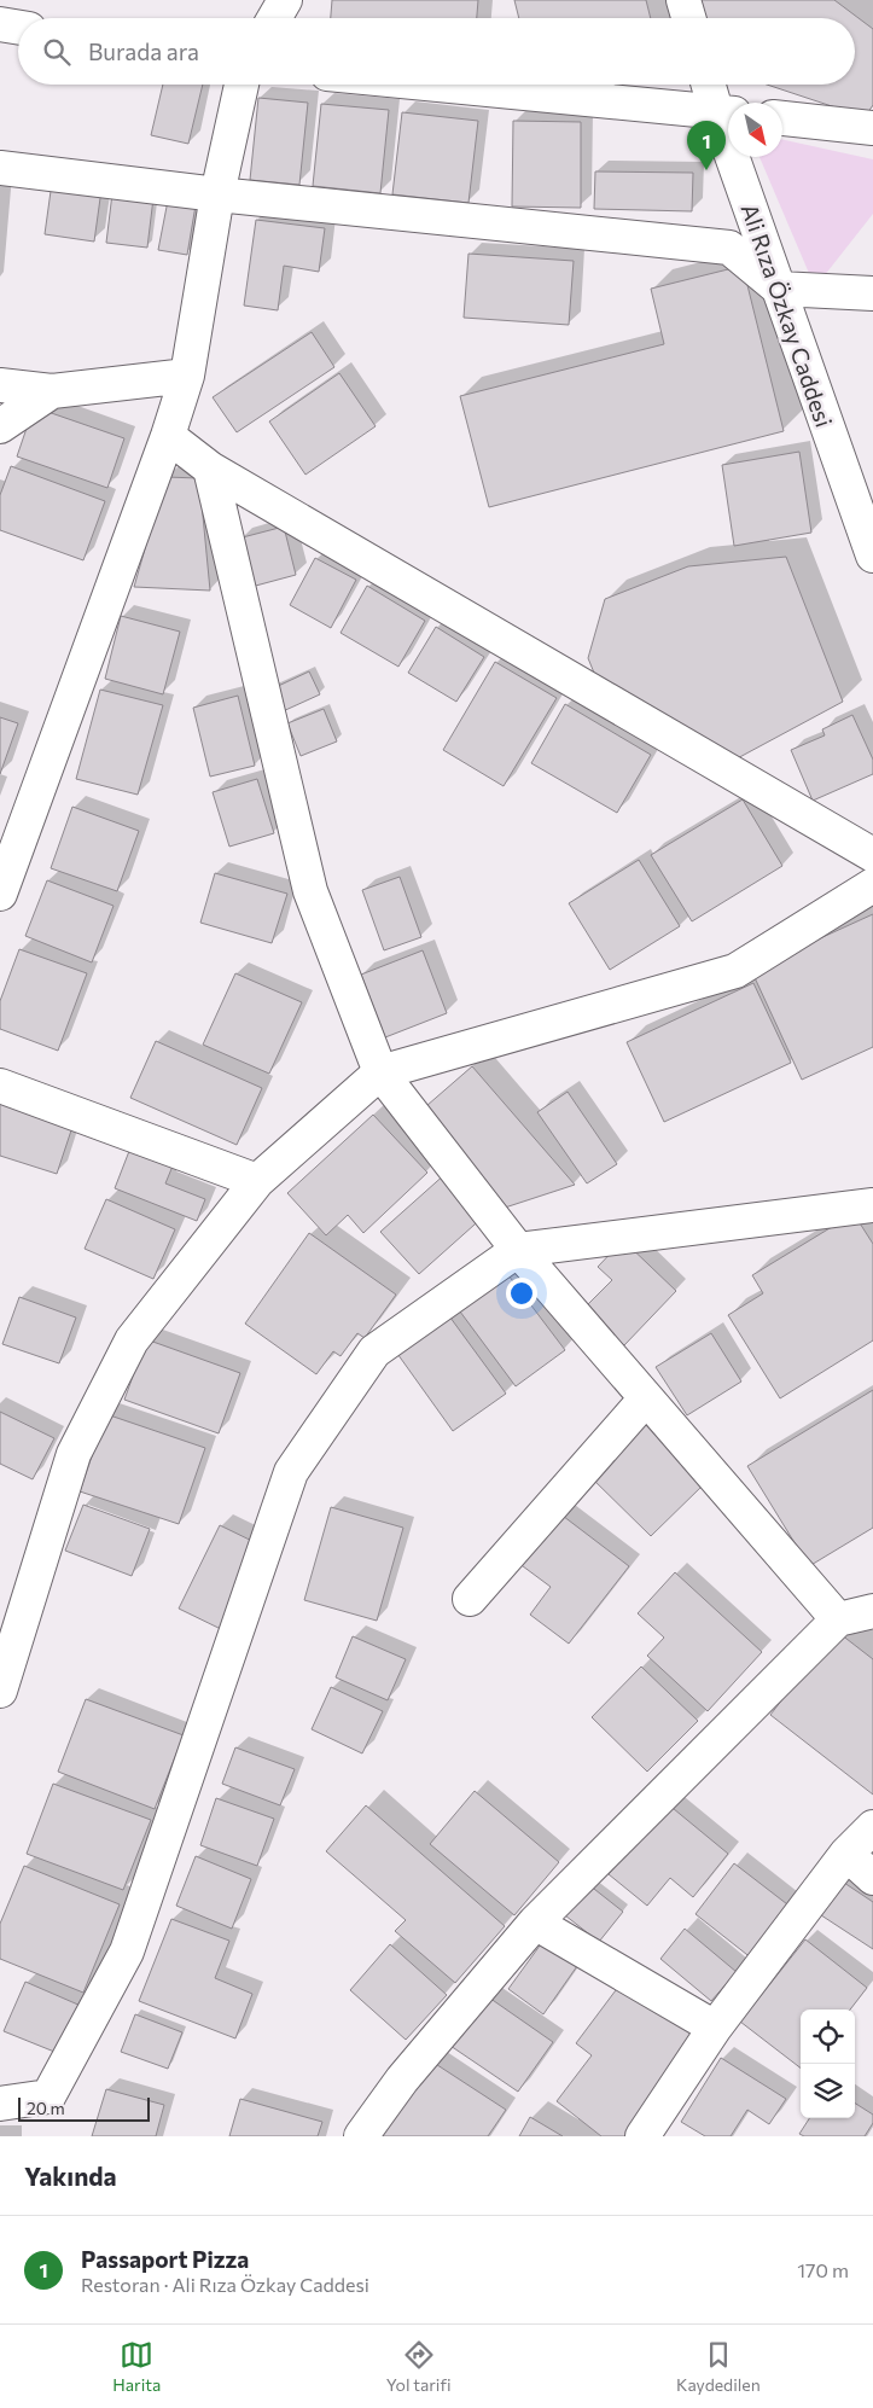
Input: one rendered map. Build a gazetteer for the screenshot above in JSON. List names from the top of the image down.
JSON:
{
  "streets": {
    "street": ["Ali Rıza Özkay Caddesi"]
  },
  "scale_bar": "20 m",
  "north": "bottom right",
  "page": {
    "search": "Burada ara",
    "pins": "1",
    "scale": "20 m",
    "heading": "Yakında",
    "list": [
      {
        "mark": "1",
        "name": "Passaport Pizza",
        "note": "Restoran · Ali Rıza Özkay Caddesi",
        "value": "170 m"
      }
    ],
    "nav": ["Harita", "Yol tarifi", "Kaydedilen"]
  }
}
